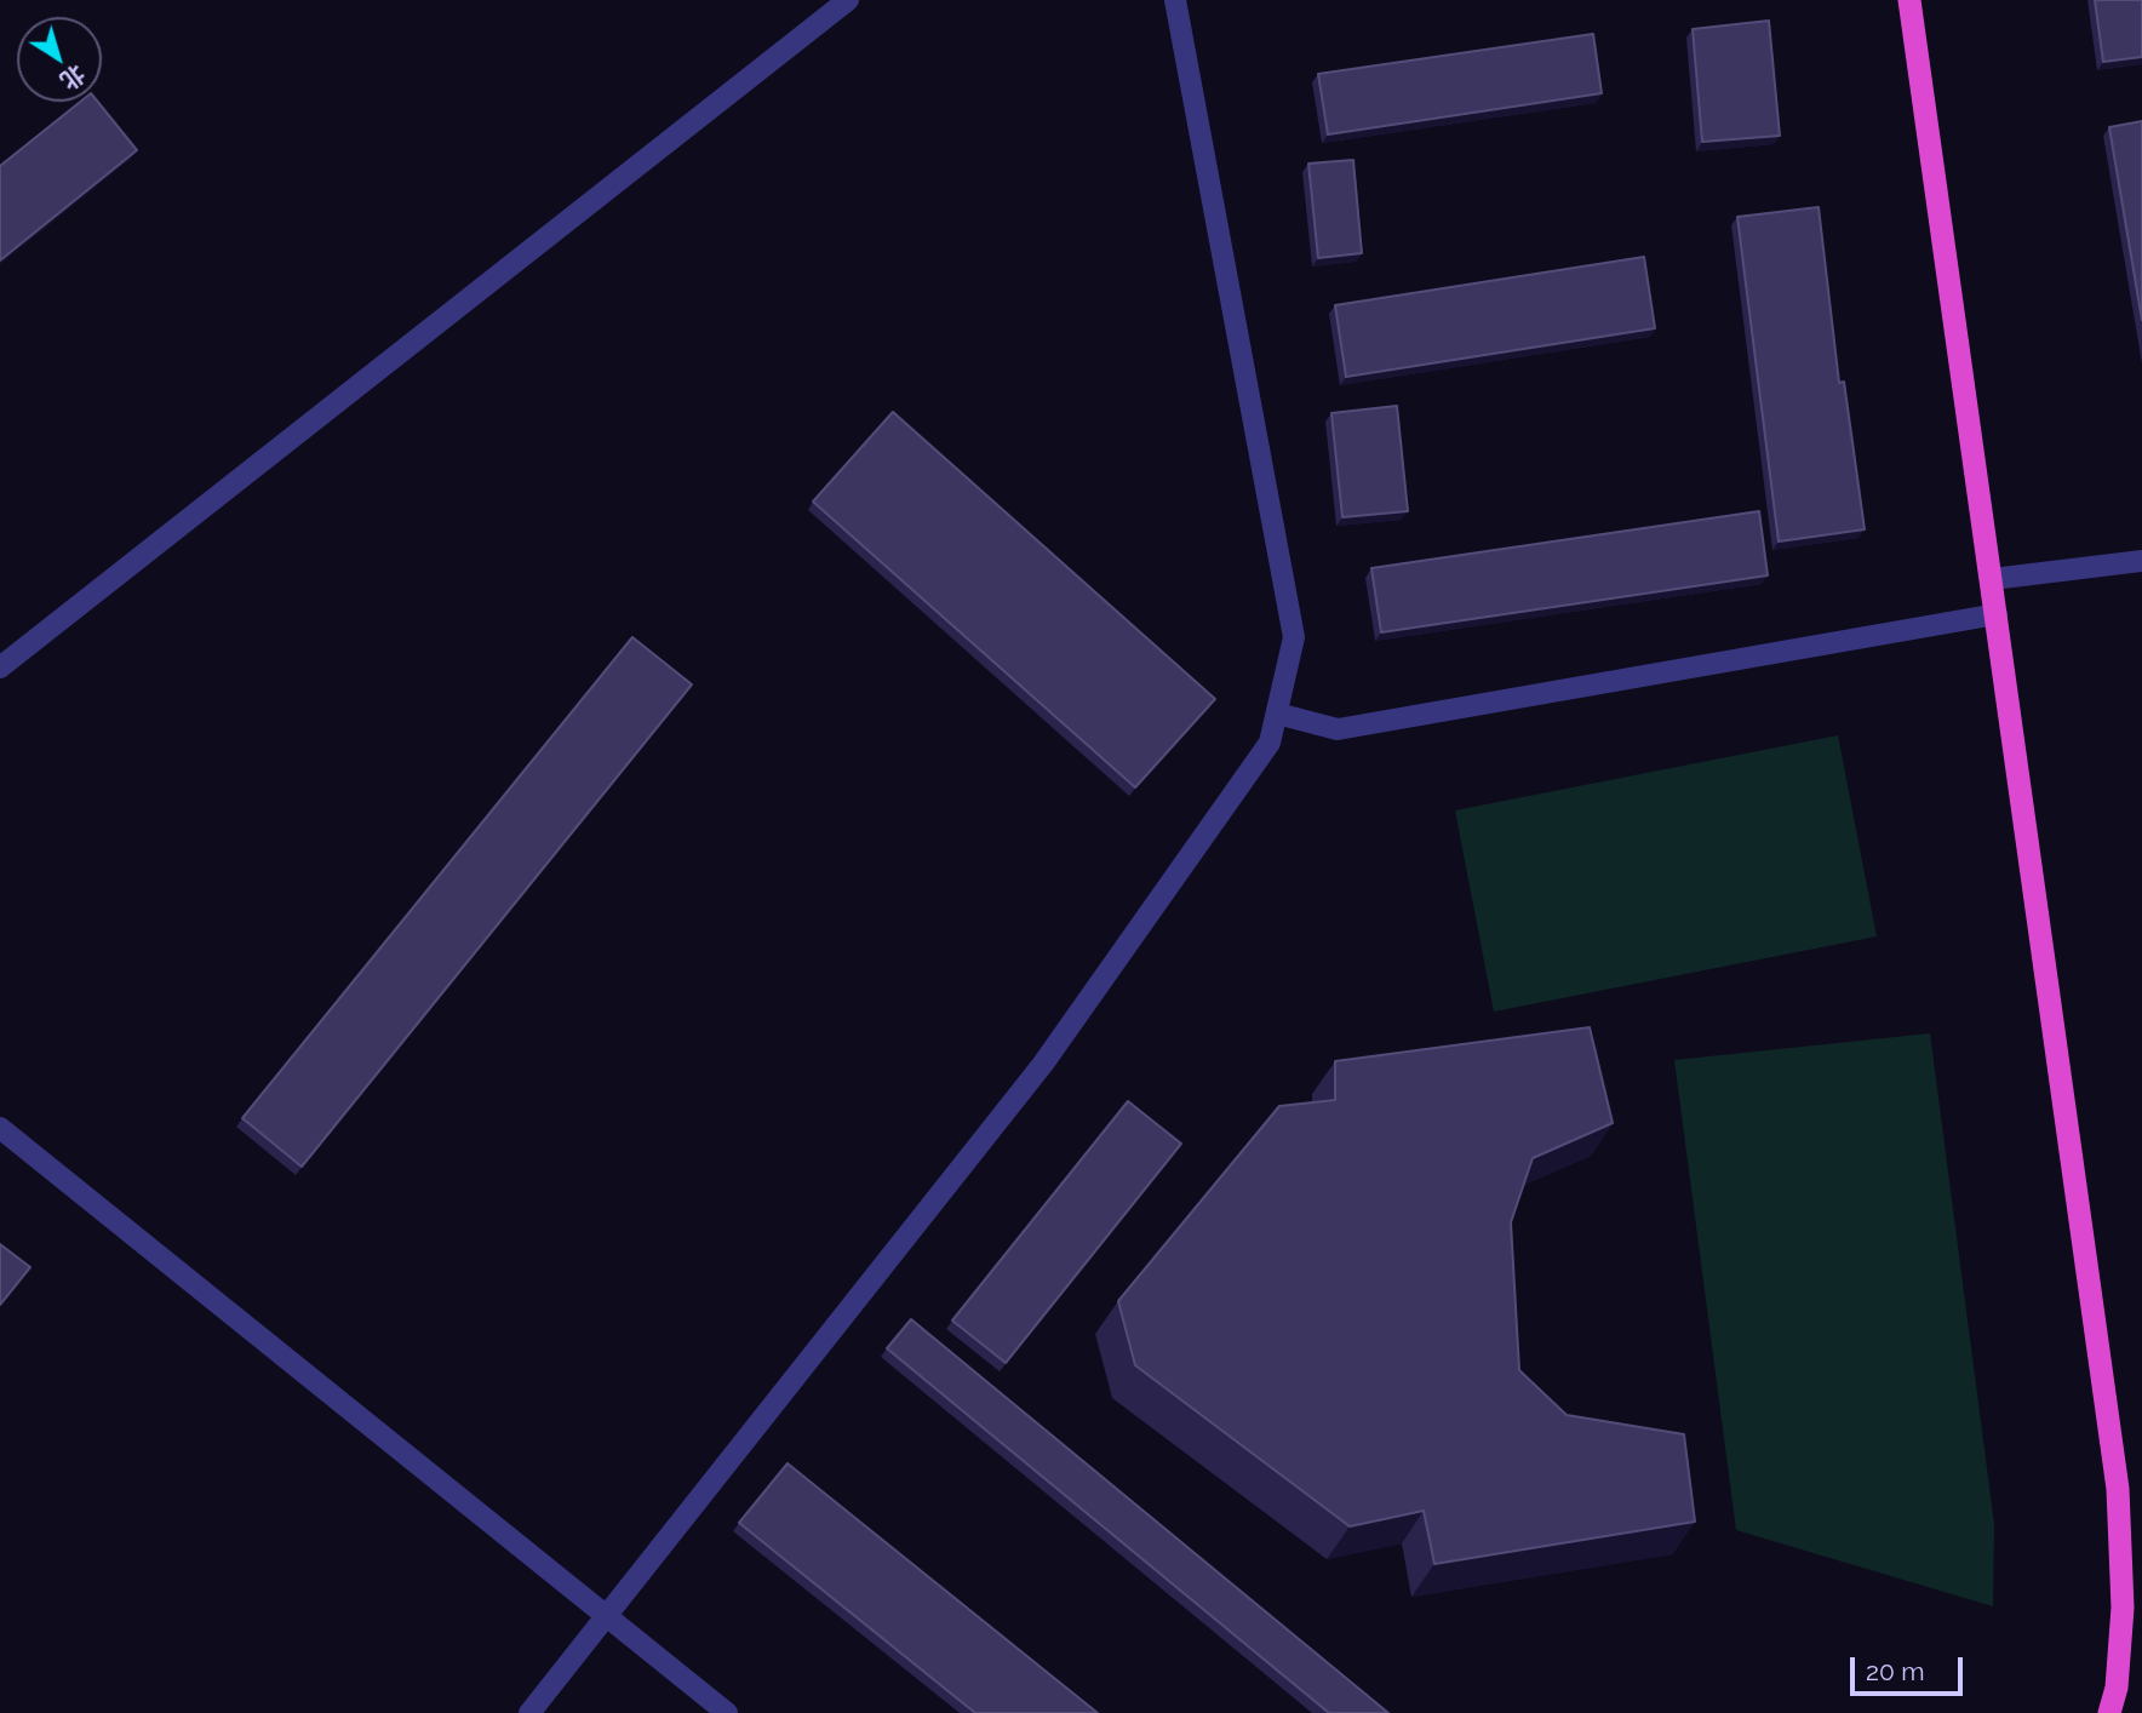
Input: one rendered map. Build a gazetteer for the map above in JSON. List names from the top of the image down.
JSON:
{
  "scale_bar": "20 m",
  "north": "bottom right"
}
